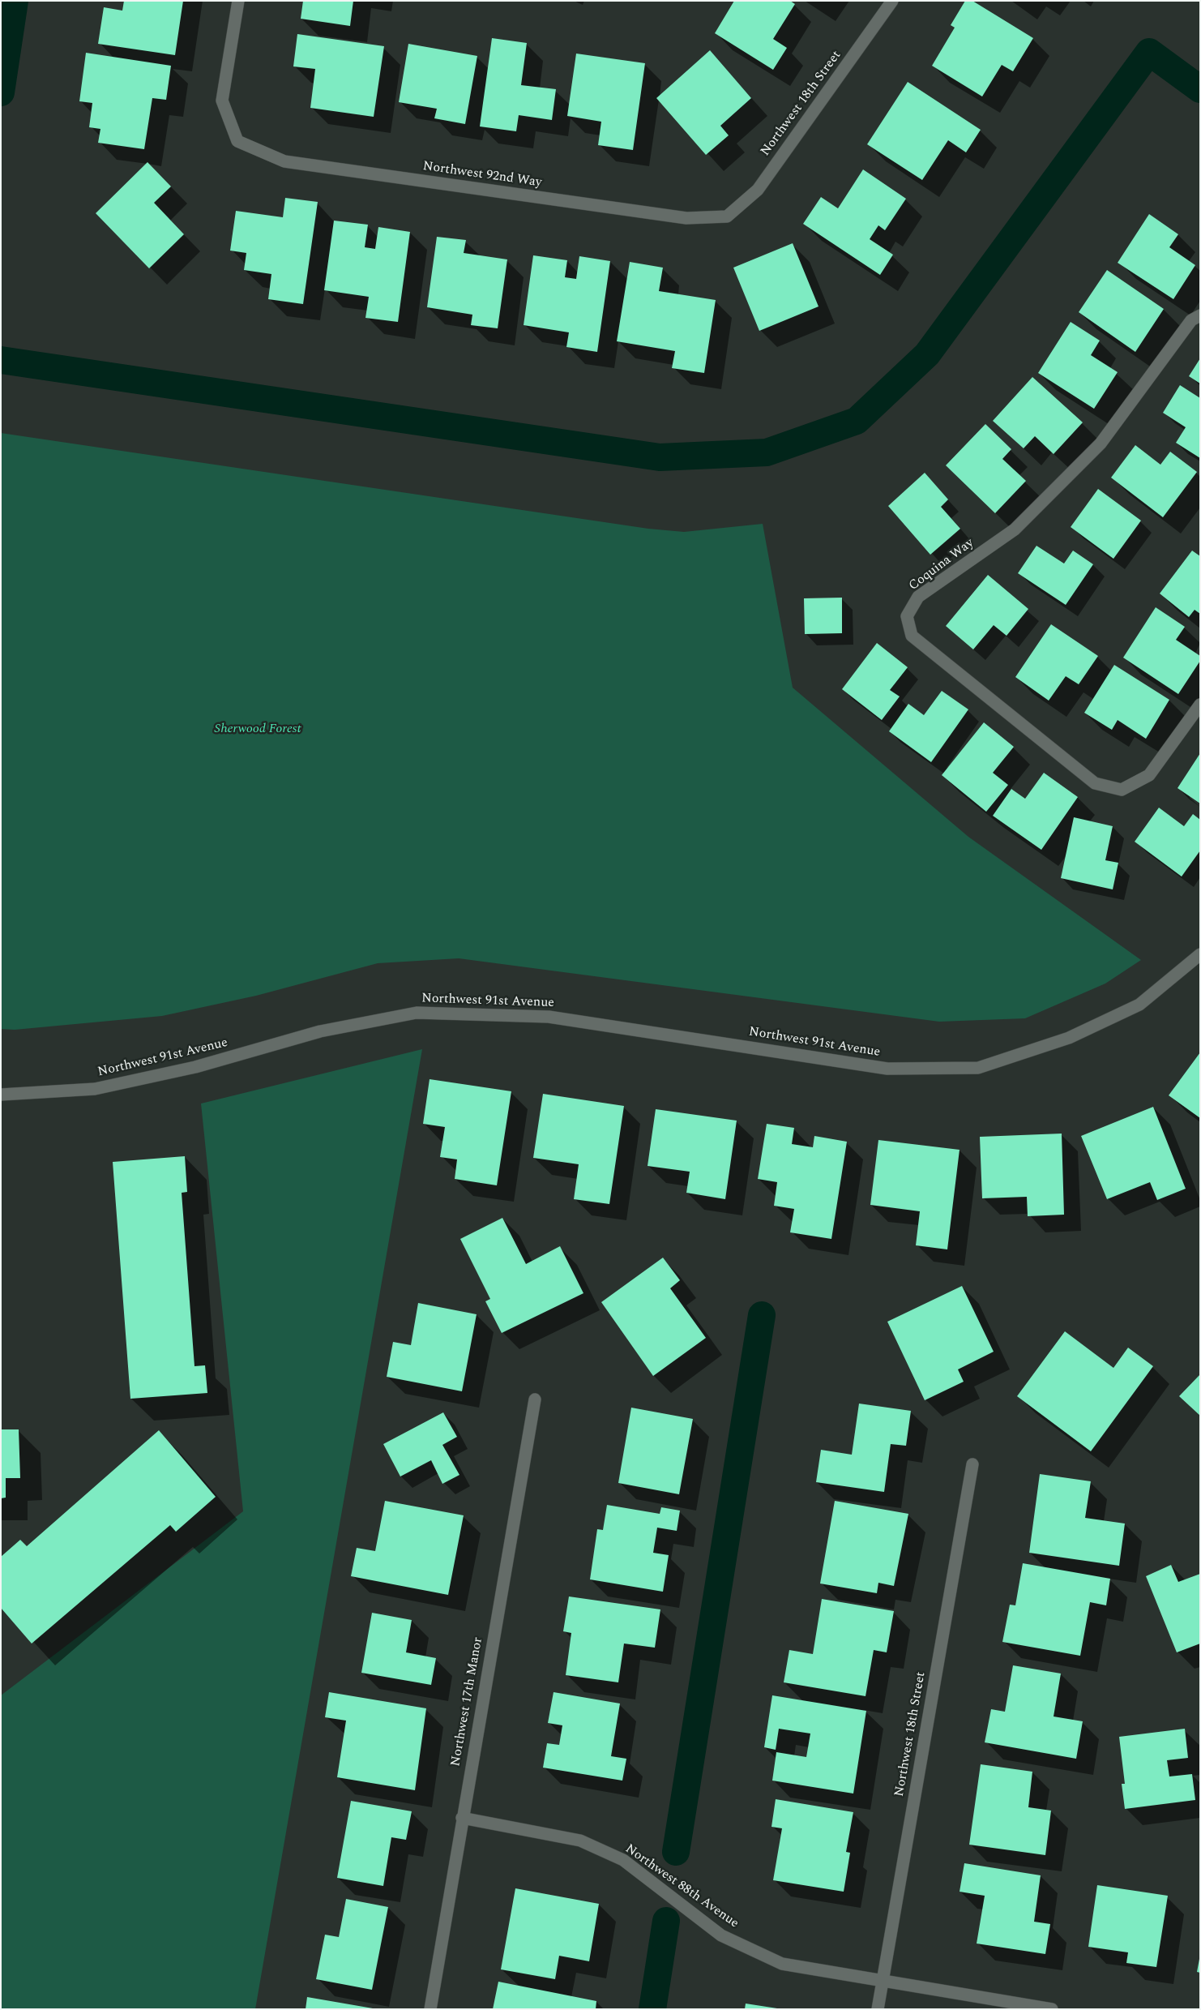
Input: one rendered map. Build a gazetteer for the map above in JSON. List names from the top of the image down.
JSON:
{
  "streets": {
    "street": [
      "Northwest 18th Street",
      "Northwest 92nd Way",
      "Coquina Way",
      "Northwest 91st Avenue",
      "Northwest 17th Manor",
      "Northwest 88th Avenue"
    ]
  },
  "crossings": [
    ["Northwest 18th Street", "Northwest 92nd Way"],
    ["Northwest 18th Street", "Northwest 88th Avenue"],
    ["Northwest 17th Manor", "Northwest 88th Avenue"]
  ],
  "parks": ["Sherwood Forest"]
}
